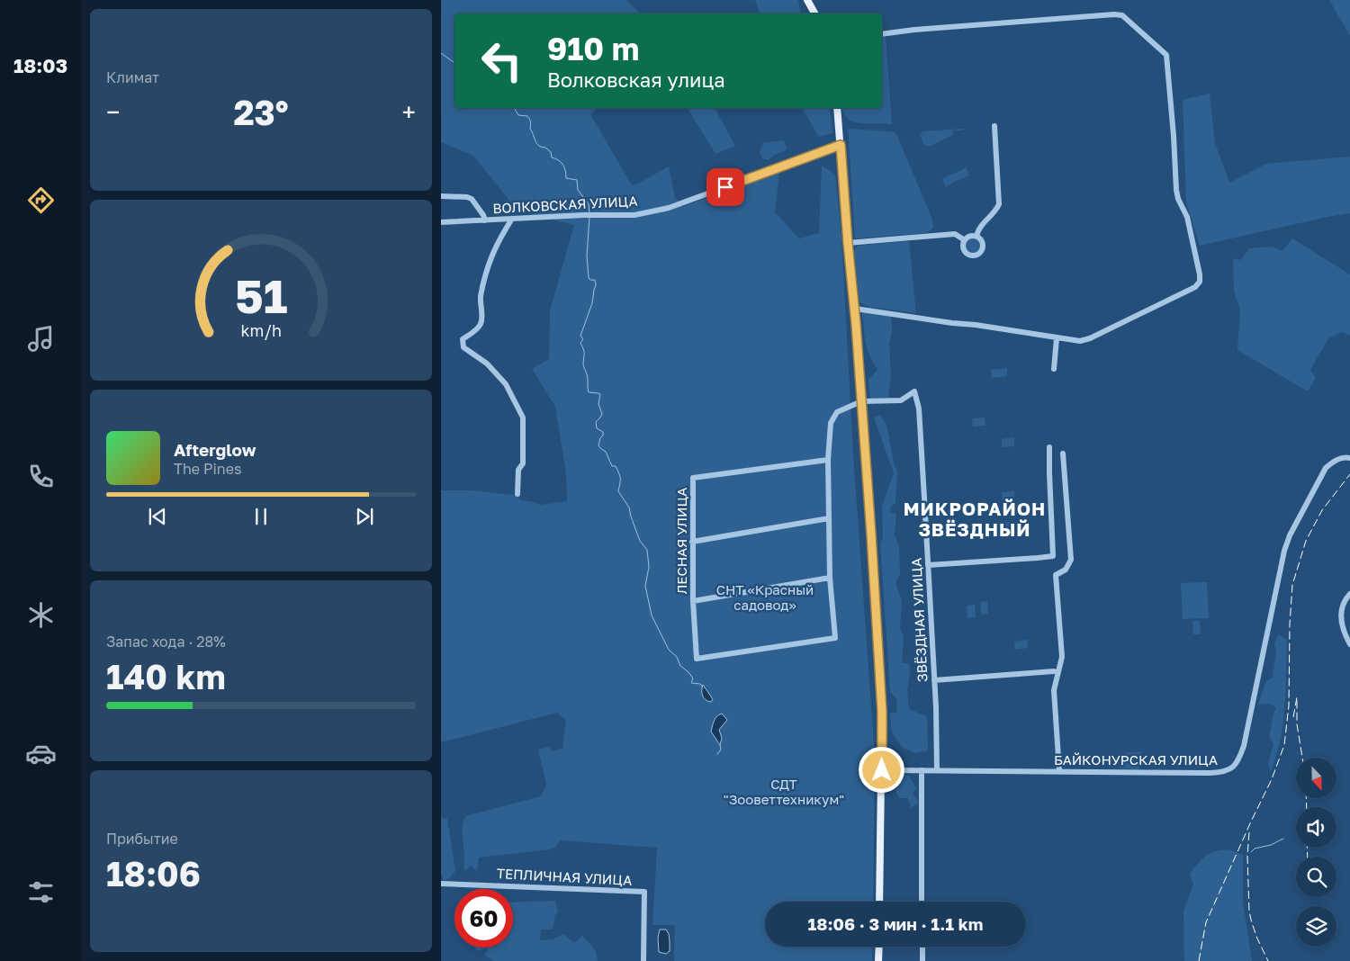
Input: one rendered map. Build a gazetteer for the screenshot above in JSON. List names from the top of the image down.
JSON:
{
  "streets": {
    "street": [
      "ВОЛКОВСКАЯ УЛИЦА",
      "ЛЕСНАЯ УЛИЦА",
      "ЗВЁЗДНАЯ УЛИЦА",
      "БАЙКОНУРСКАЯ УЛИЦА",
      "ТЕПЛИЧНАЯ УЛИЦА"
    ]
  },
  "crossings": [
    ["ЗВЁЗДНАЯ УЛИЦА", "БАЙКОНУРСКАЯ УЛИЦА"]
  ],
  "districts": ["МИКРОРАЙОН ЗВЁЗДНЫЙ"],
  "parks": ["СНТ «Красный садовод»", "СДТ \"Зооветтехникум\""],
  "north": "bottom",
  "page": {
    "tabs": "18:03",
    "tile": [
      "Климат",
      ["Запас хода · 28%", "140 km"],
      ["Прибытие", "18:06"]
    ],
    "turn": ["910 m", "Волковская улица"],
    "heat": ["−", "23°", "+"],
    "song": ["Afterglow", "The Pines"],
    "limit": "60",
    "trip": "18:06 · 3 мин · 1.1 km",
    "gauge": ["51", "km/h"]
  }
}
